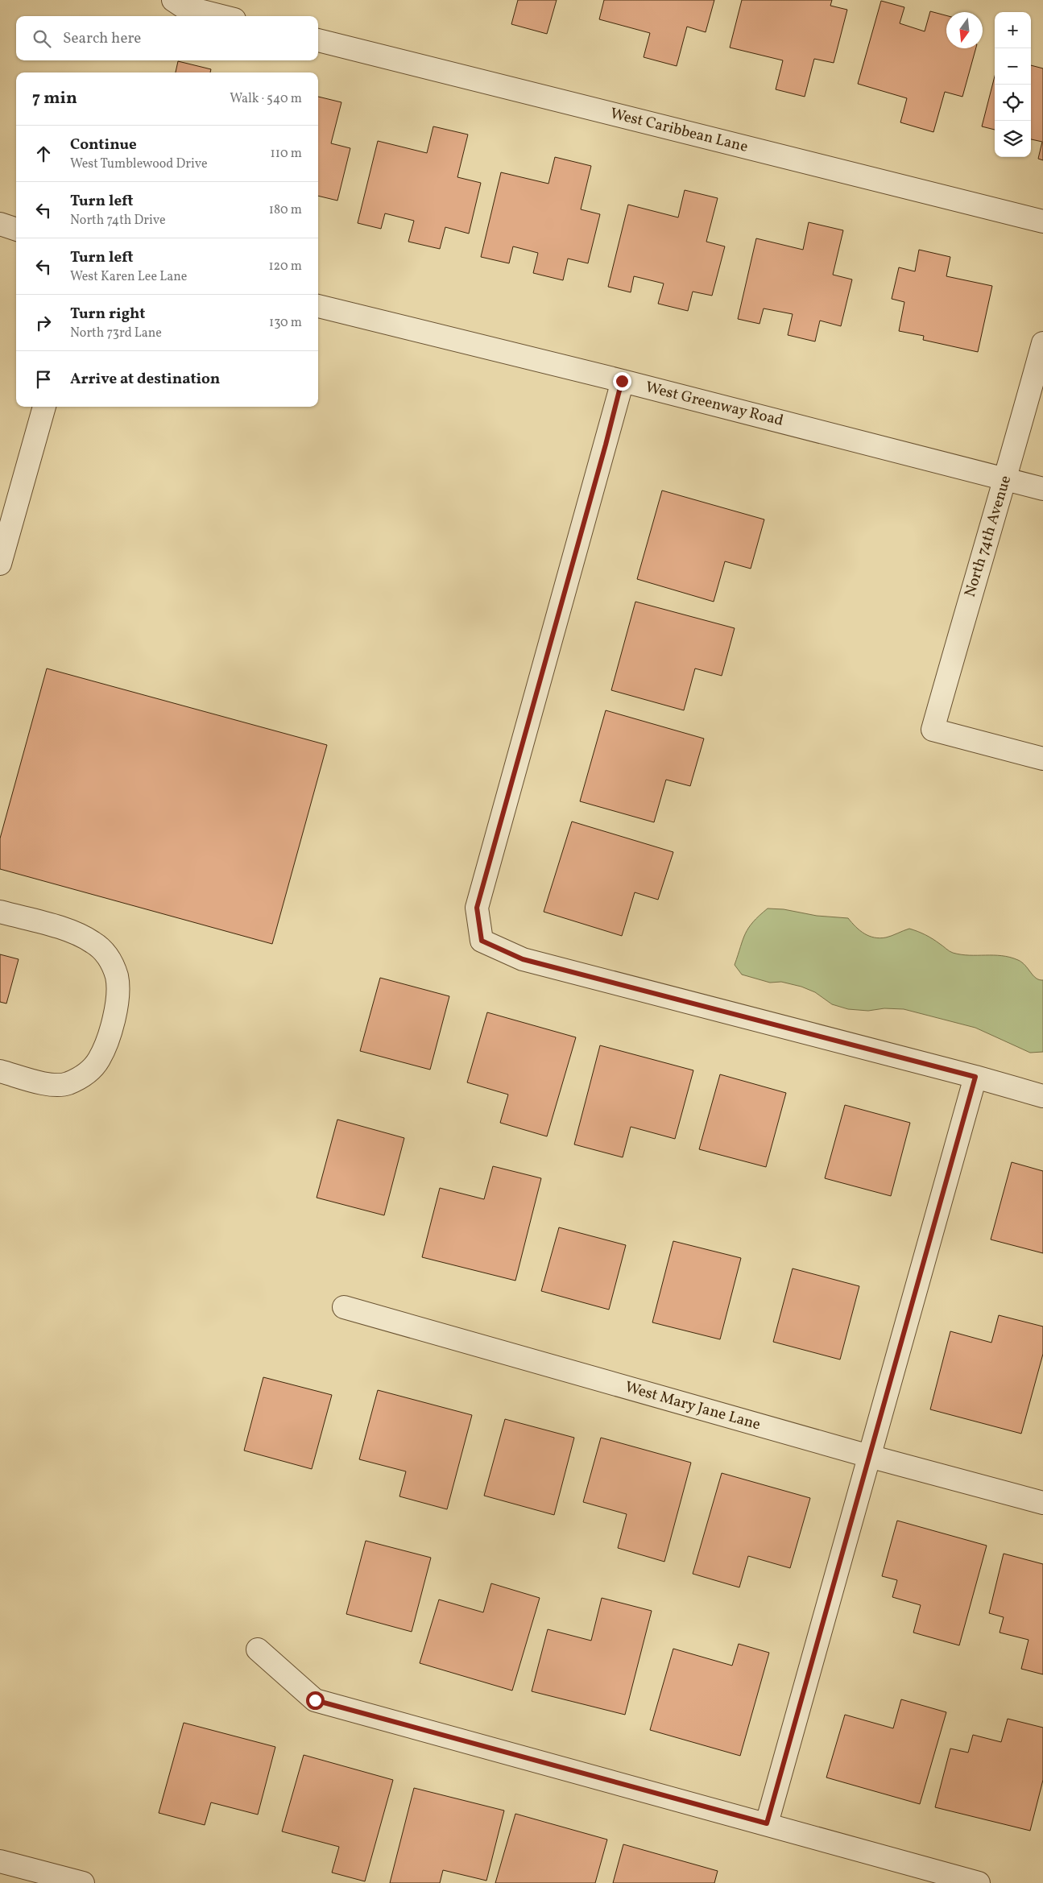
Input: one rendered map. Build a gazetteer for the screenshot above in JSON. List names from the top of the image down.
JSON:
{
  "streets": {
    "street": [
      "West Caribbean Lane",
      "West Greenway Road",
      "North 74th Avenue",
      "West Mary Jane Lane"
    ]
  },
  "crossings": [
    ["West Greenway Road", "North 74th Avenue"]
  ],
  "north": "bottom",
  "page": {
    "map_buttons": ["+", "−"],
    "search": "Search here",
    "heading": ["7 min", "Walk · 540 m"],
    "list": [
      ["Continue", "West Tumblewood Drive", "110 m"],
      ["Turn left", "North 74th Drive", "180 m"],
      ["Turn left", "West Karen Lee Lane", "120 m"],
      ["Turn right", "North 73rd Lane", "130 m"],
      "Arrive at destination"
    ]
  }
}
